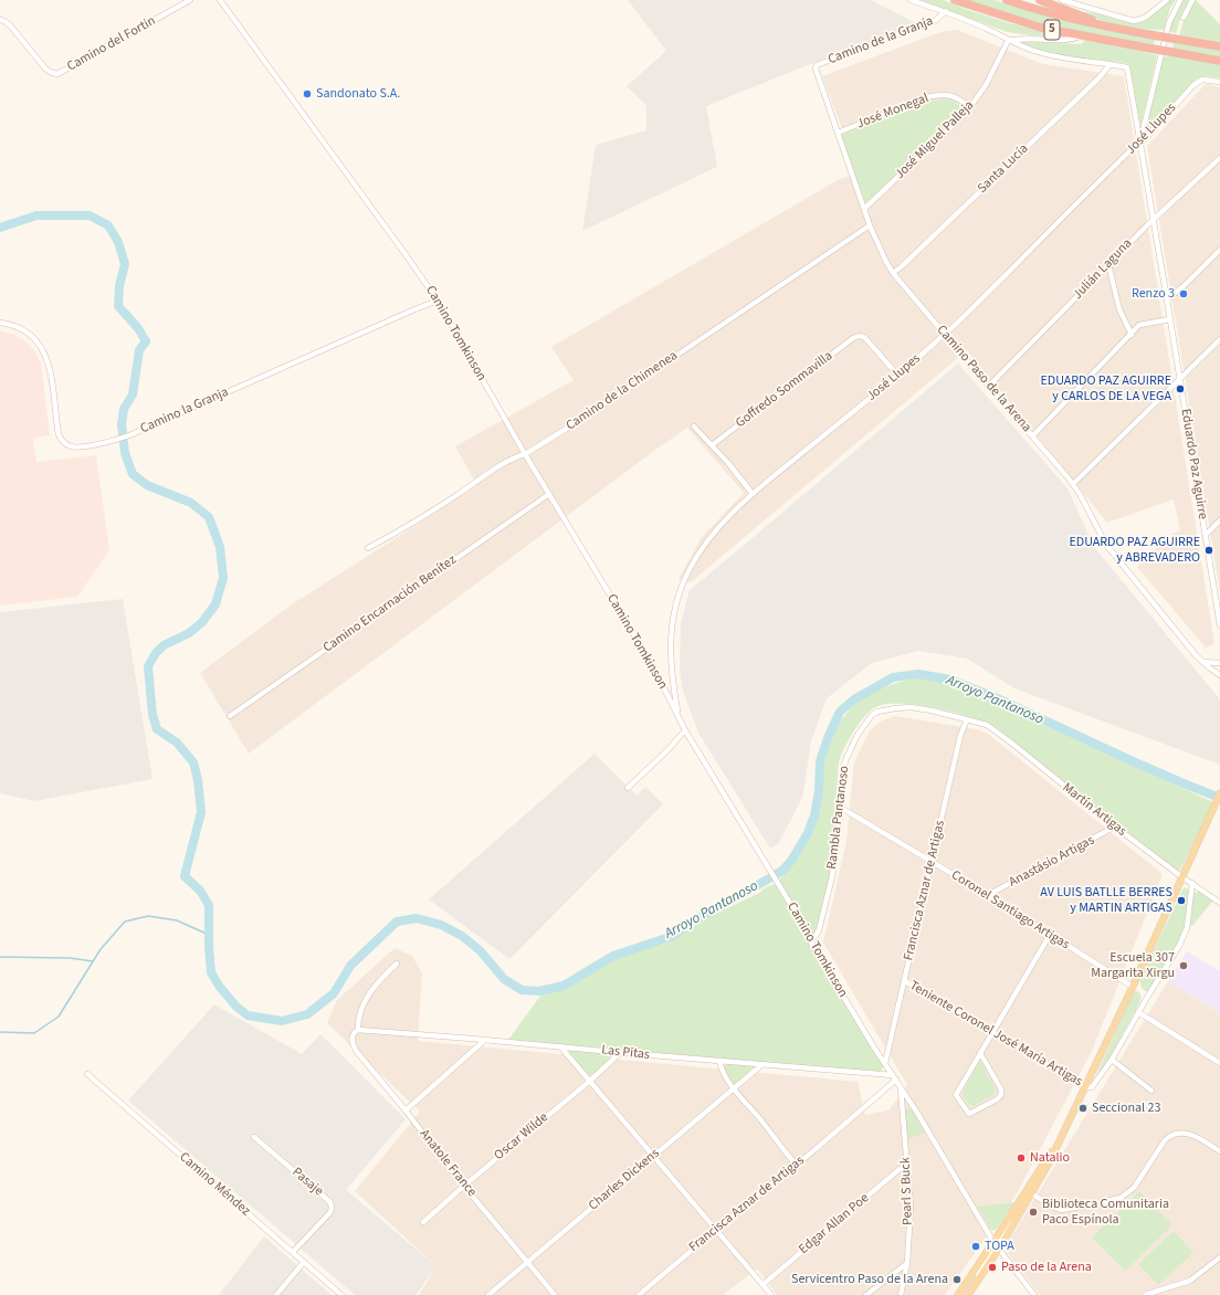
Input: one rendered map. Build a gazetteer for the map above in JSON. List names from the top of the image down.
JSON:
{
  "streets": {
    "highway": ["5"],
    "street": [
      "Camino de la Granja",
      "Camino del Fortin",
      "José Monegal",
      "José Llupes",
      "José Miguel Palleja",
      "Santa Lucía",
      "Julián Laguna",
      "Camino Tomkinson",
      "Camino Paso de la Arena",
      "Goffredo Sommavilla",
      "Camino de la Chimenea",
      "Camino la Granja",
      "Eduardo Paz Aguirre",
      "Camino Encarnación Benítez",
      "Martín Artigas",
      "Rambla Pantanoso",
      "Anastásio Artigas",
      "Francisca Aznar de Artigas",
      "Coronel Santiago Artigas",
      "Teniente Coronel José María Artigas",
      "Las Pitas",
      "Oscar Wilde",
      "Anatole France",
      "Charles Dickens",
      "Pasaje",
      "Camino Méndez",
      "Pearl S Buck",
      "Edgar Allan Poe"
    ]
  },
  "crossings": [
    ["Camino de la Granja", "Camino Paso de la Arena"],
    ["José Monegal", "José Miguel Palleja"],
    ["José Monegal", "Camino Paso de la Arena"],
    ["José Llupes", "Camino Tomkinson"],
    ["José Llupes", "Camino Paso de la Arena"],
    ["José Llupes", "Goffredo Sommavilla"],
    ["José Llupes", "Eduardo Paz Aguirre"],
    ["José Miguel Palleja", "Camino Paso de la Arena"],
    ["Santa Lucía", "Camino Paso de la Arena"],
    ["Santa Lucía", "Eduardo Paz Aguirre"],
    ["Julián Laguna", "Camino Paso de la Arena"],
    ["Julián Laguna", "Eduardo Paz Aguirre"],
    ["Camino Tomkinson", "Camino de la Chimenea"],
    ["Camino Tomkinson", "Camino la Granja"],
    ["Camino Tomkinson", "Camino Encarnación Benítez"],
    ["Camino Tomkinson", "Rambla Pantanoso"],
    ["Camino Tomkinson", "Francisca Aznar de Artigas"],
    ["Camino Tomkinson", "Las Pitas"],
    ["Camino Tomkinson", "Pearl S Buck"],
    ["Camino Paso de la Arena", "Camino de la Chimenea"],
    ["Martín Artigas", "Rambla Pantanoso"],
    ["Martín Artigas", "Anastásio Artigas"],
    ["Martín Artigas", "Francisca Aznar de Artigas"],
    ["Rambla Pantanoso", "Francisca Aznar de Artigas"],
    ["Rambla Pantanoso", "Coronel Santiago Artigas"],
    ["Anastásio Artigas", "Coronel Santiago Artigas"],
    ["Francisca Aznar de Artigas", "Coronel Santiago Artigas"],
    ["Francisca Aznar de Artigas", "Teniente Coronel José María Artigas"],
    ["Francisca Aznar de Artigas", "Las Pitas"],
    ["Las Pitas", "Oscar Wilde"],
    ["Las Pitas", "Anatole France"],
    ["Las Pitas", "Charles Dickens"],
    ["Oscar Wilde", "Anatole France"],
    ["Anatole France", "Charles Dickens"],
    ["Pasaje", "Camino Méndez"],
    ["Pearl S Buck", "Edgar Allan Poe"]
  ],
  "water": ["Arroyo Pantanoso"],
  "places": [
    "Sandonato S.A.",
    "Renzo 3",
    "EDUARDO PAZ AGUIRRE y CARLOS DE LA VEGA",
    "EDUARDO PAZ AGUIRRE y ABREVADERO",
    "AV LUIS BATLLE BERRES y MARTIN ARTIGAS",
    "Escuela 307 Margarita Xirgu",
    "Seccional 23",
    "Natalio",
    "Biblioteca Comunitaria Paco Espínola",
    "TOPA",
    "Paso de la Arena",
    "Servicentro Paso de la Arena"
  ]
}
